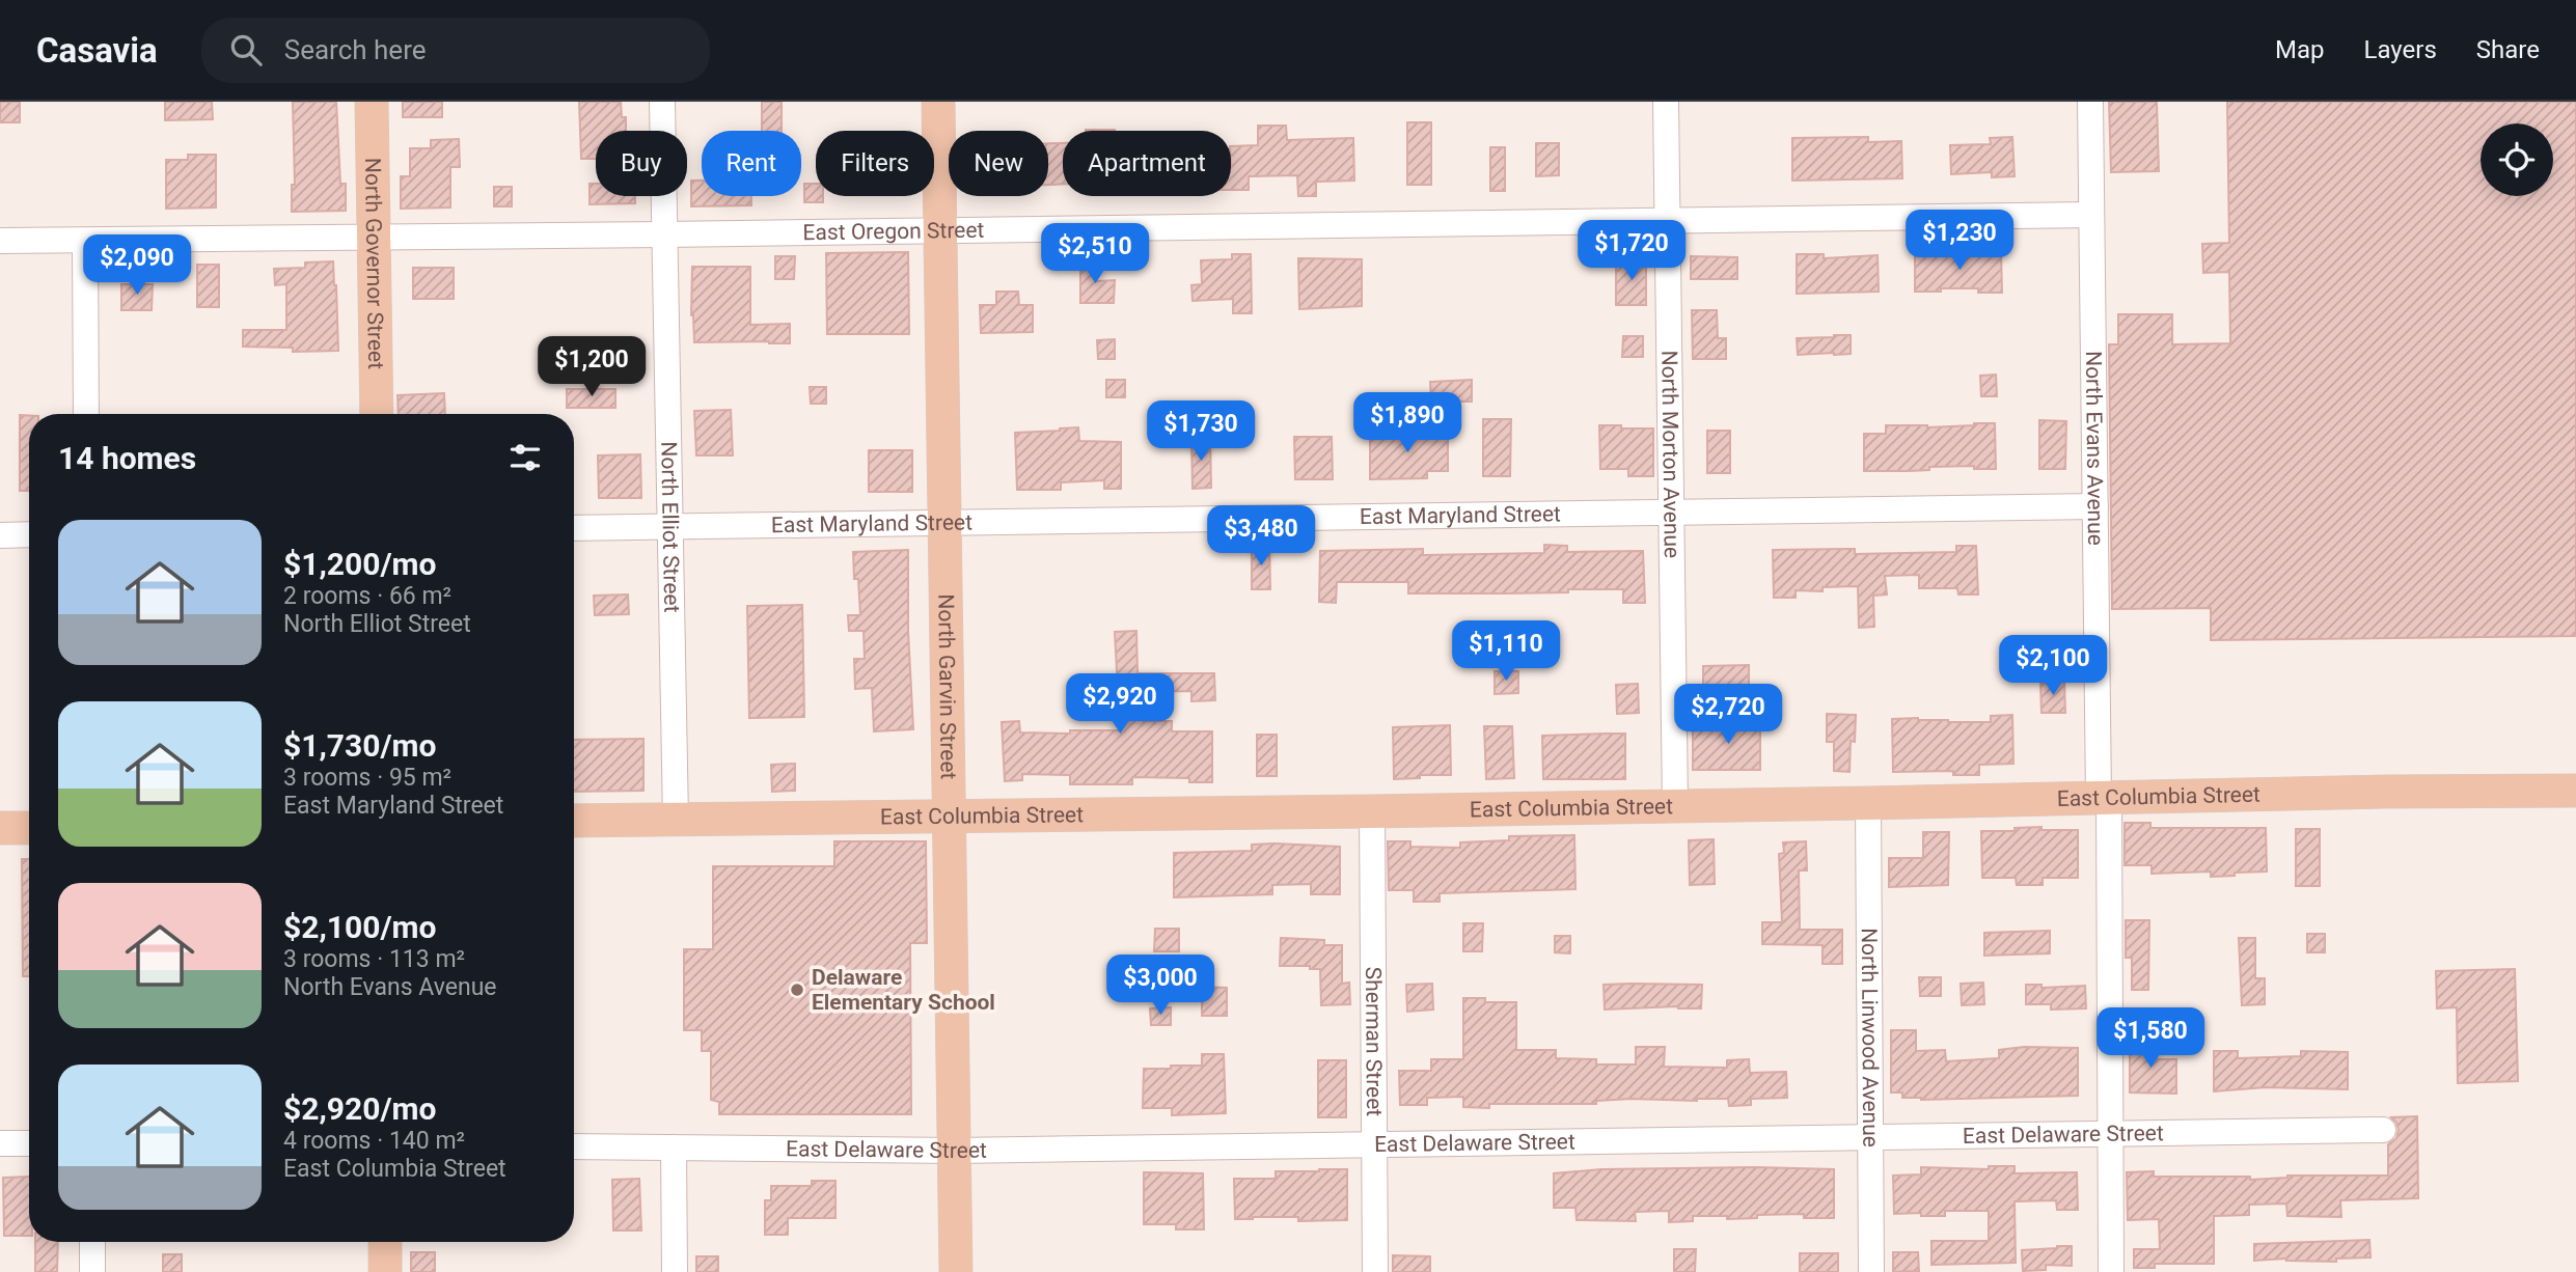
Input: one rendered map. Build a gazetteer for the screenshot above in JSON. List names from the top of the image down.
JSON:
{
  "streets": {
    "main road": ["North Governor Street", "North Garvin Street", "East Columbia Street"],
    "street": [
      "East Oregon Street",
      "North Evans Avenue",
      "North Morton Avenue",
      "East Maryland Street",
      "North Elliot Street",
      "North Linwood Avenue",
      "Sherman Street",
      "East Delaware Street"
    ]
  },
  "crossings": [
    ["East Oregon Street", "North Governor Street"],
    ["East Oregon Street", "North Evans Avenue"],
    ["East Oregon Street", "North Morton Avenue"],
    ["East Oregon Street", "North Elliot Street"],
    ["East Oregon Street", "North Garvin Street"],
    ["North Evans Avenue", "East Maryland Street"],
    ["North Evans Avenue", "East Columbia Street"],
    ["North Evans Avenue", "East Delaware Street"],
    ["North Morton Avenue", "East Maryland Street"],
    ["North Morton Avenue", "East Columbia Street"],
    ["East Maryland Street", "North Elliot Street"],
    ["East Maryland Street", "North Garvin Street"],
    ["North Elliot Street", "East Columbia Street"],
    ["North Garvin Street", "East Columbia Street"],
    ["North Garvin Street", "East Delaware Street"],
    ["East Columbia Street", "North Linwood Avenue"],
    ["East Columbia Street", "Sherman Street"],
    ["North Linwood Avenue", "East Delaware Street"],
    ["Sherman Street", "East Delaware Street"]
  ],
  "places": ["Delaware Elementary School"],
  "page": {
    "header": "Casavia",
    "search": "Search here",
    "nav": ["Map", "Layers", "Share"],
    "chip": [
      "Buy",
      "Rent",
      "Filters",
      "New",
      "Apartment"
    ],
    "price": [
      "$1,230",
      "$1,720",
      "$2,510",
      "$2,090",
      "$1,200",
      "$1,890",
      "$1,730",
      "$3,480",
      "$1,110",
      "$2,100",
      "$2,920",
      "$2,720",
      "$3,000",
      "$1,580"
    ],
    "heading": "14 homes",
    "list": [
      {
        "name": "$1,200/mo",
        "note": "2 rooms · 66 m² · North Elliot Street"
      },
      {
        "name": "$1,730/mo",
        "note": "3 rooms · 95 m² · East Maryland Street"
      },
      {
        "name": "$2,100/mo",
        "note": "3 rooms · 113 m² · North Evans Avenue"
      },
      {
        "name": "$2,920/mo",
        "note": "4 rooms · 140 m² · East Columbia Street"
      }
    ]
  }
}
